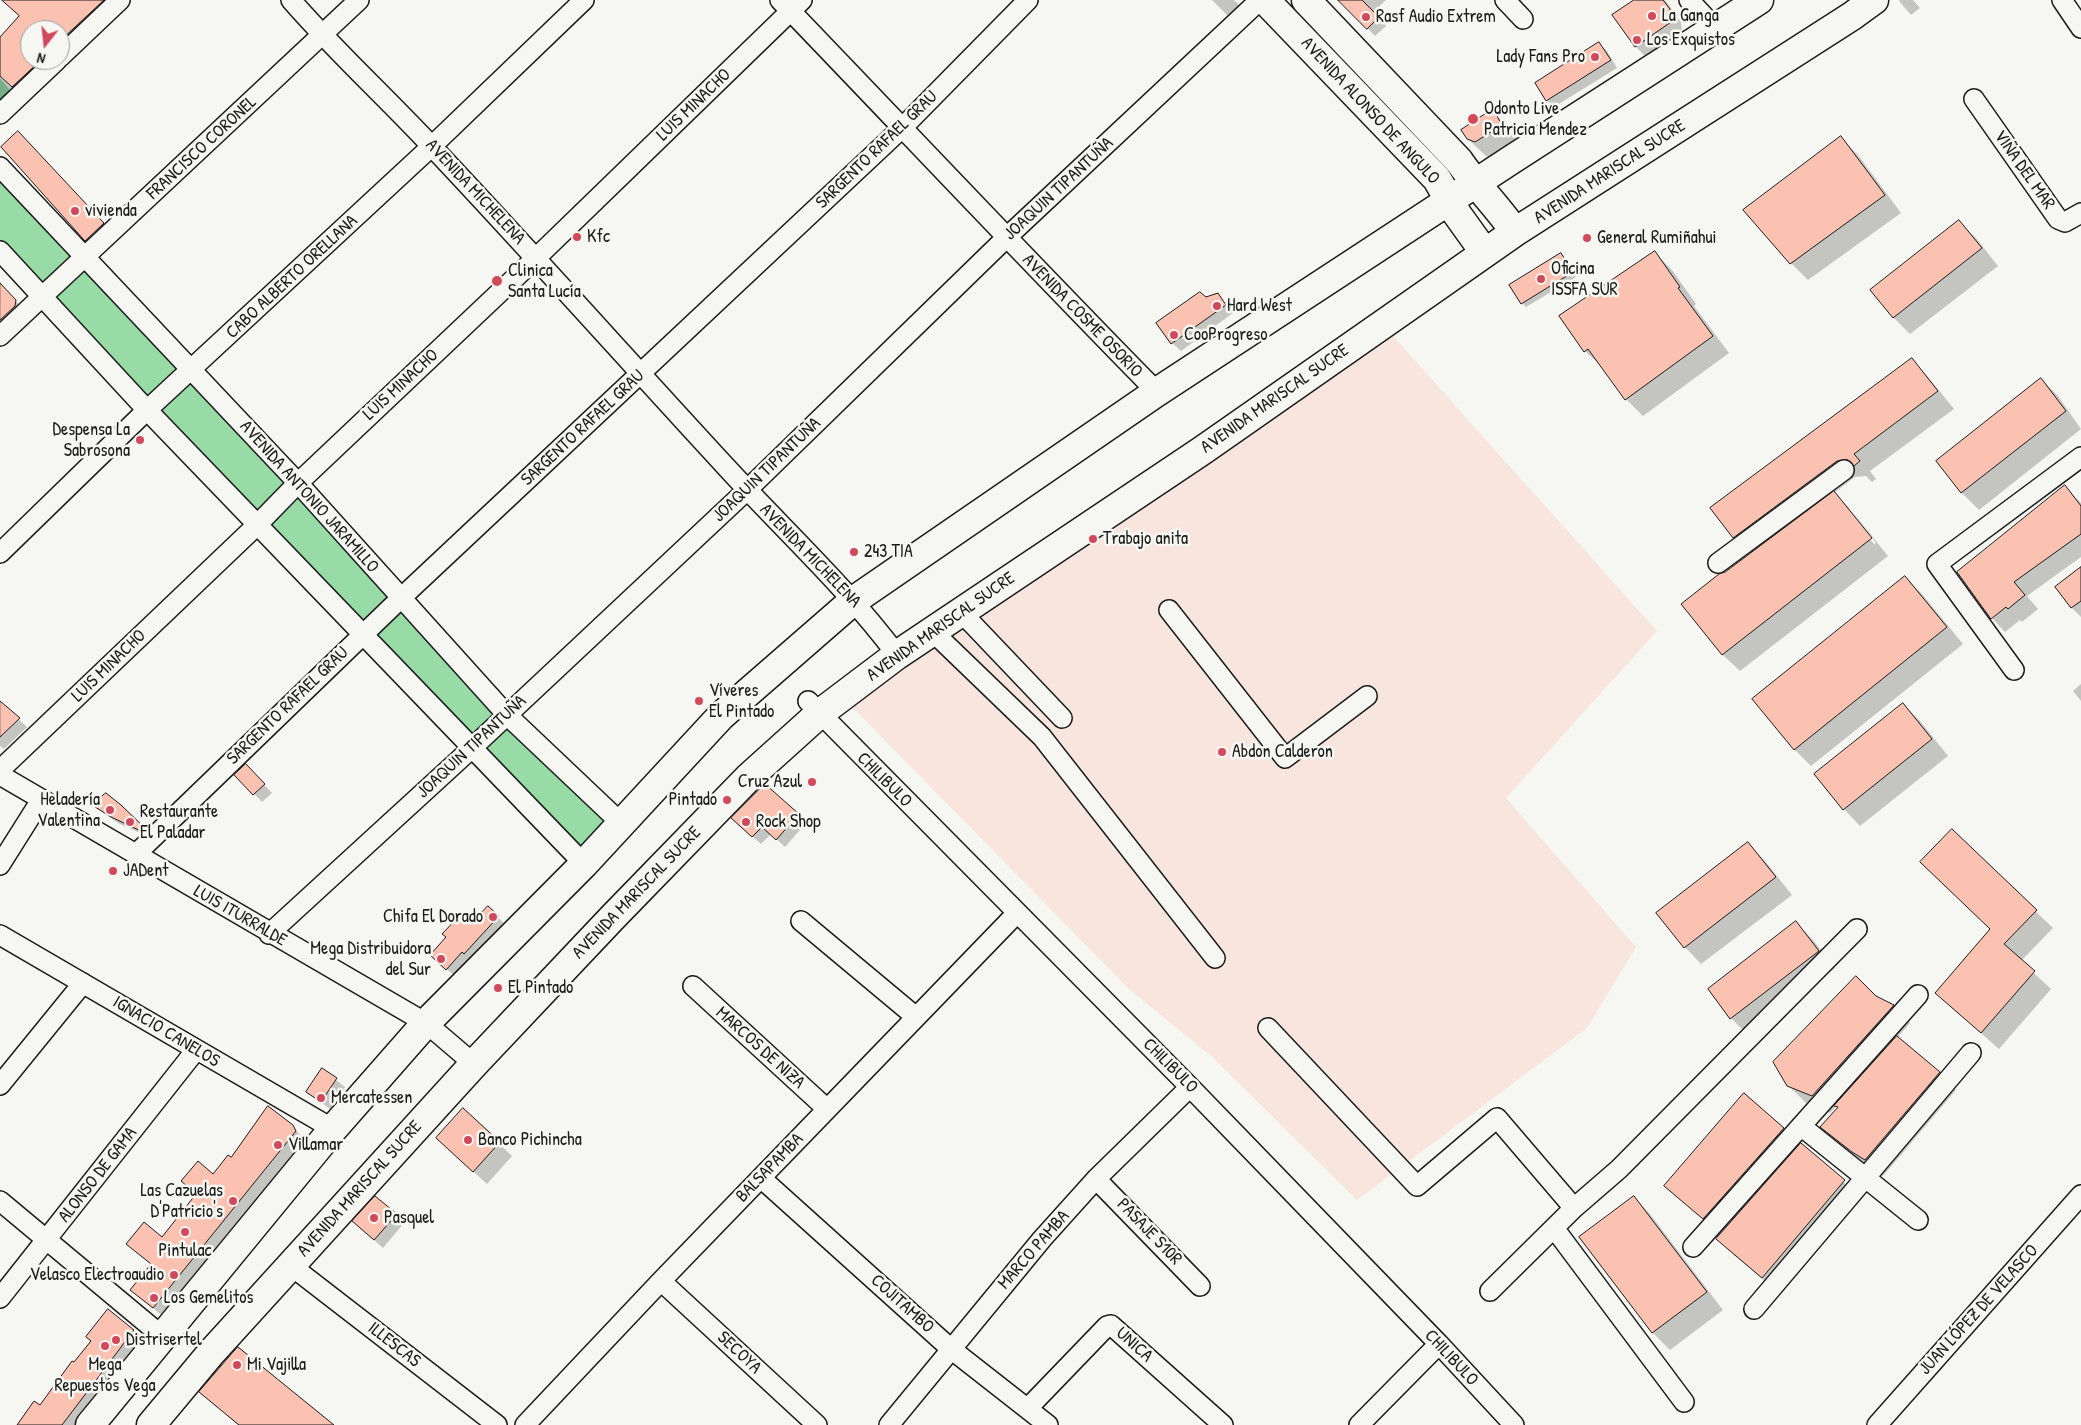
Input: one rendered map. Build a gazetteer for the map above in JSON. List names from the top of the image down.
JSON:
{
  "streets": {
    "main road": ["AVENIDA ALONSO DE ANGULO", "AVENIDA MARISCAL SUCRE"],
    "street": [
      "LUIS MINACHO",
      "FRANCISCO CORONEL",
      "SARGENTO RAFAEL GRAU",
      "VIÑA DEL MAR",
      "JOAQUIN TIPANTUÑA",
      "AVENIDA MICHELENA",
      "CABO ALBERTO ORELLANA",
      "AVENIDA COSME OSORIO",
      "AVENIDA ANTONIO JARAMILLO",
      "CHILIBULO",
      "LUIS ITURRALDE",
      "IGNACIO CANELOS",
      "MARCOS DE NIZA",
      "BALSAPAMBA",
      "ALONSO DE GAMA",
      "PASAJE S10R",
      "MARCO PAMBA",
      "COJITAMBO",
      "JUAN LÓPEZ DE VELASCO",
      "ILLESCAS",
      "UNICA",
      "SECOYA"
    ]
  },
  "crossings": [
    ["LUIS MINACHO", "AVENIDA MICHELENA"],
    ["LUIS MINACHO", "AVENIDA COSME OSORIO"],
    ["LUIS MINACHO", "AVENIDA ANTONIO JARAMILLO"],
    ["AVENIDA ALONSO DE ANGULO", "AVENIDA MARISCAL SUCRE"],
    ["FRANCISCO CORONEL", "AVENIDA MICHELENA"],
    ["FRANCISCO CORONEL", "AVENIDA ANTONIO JARAMILLO"],
    ["SARGENTO RAFAEL GRAU", "AVENIDA MICHELENA"],
    ["SARGENTO RAFAEL GRAU", "AVENIDA COSME OSORIO"],
    ["SARGENTO RAFAEL GRAU", "AVENIDA ANTONIO JARAMILLO"],
    ["SARGENTO RAFAEL GRAU", "LUIS ITURRALDE"],
    ["AVENIDA MARISCAL SUCRE", "AVENIDA MICHELENA"],
    ["AVENIDA MARISCAL SUCRE", "CHILIBULO"],
    ["AVENIDA MARISCAL SUCRE", "LUIS ITURRALDE"],
    ["AVENIDA MARISCAL SUCRE", "ILLESCAS"],
    ["JOAQUIN TIPANTUÑA", "AVENIDA MICHELENA"],
    ["JOAQUIN TIPANTUÑA", "AVENIDA COSME OSORIO"],
    ["JOAQUIN TIPANTUÑA", "AVENIDA ANTONIO JARAMILLO"],
    ["JOAQUIN TIPANTUÑA", "LUIS ITURRALDE"],
    ["AVENIDA MICHELENA", "CABO ALBERTO ORELLANA"],
    ["CABO ALBERTO ORELLANA", "AVENIDA ANTONIO JARAMILLO"],
    ["CHILIBULO", "BALSAPAMBA"],
    ["CHILIBULO", "MARCO PAMBA"],
    ["IGNACIO CANELOS", "ALONSO DE GAMA"],
    ["MARCOS DE NIZA", "BALSAPAMBA"],
    ["BALSAPAMBA", "COJITAMBO"],
    ["BALSAPAMBA", "SECOYA"],
    ["PASAJE S10R", "MARCO PAMBA"],
    ["MARCO PAMBA", "COJITAMBO"],
    ["COJITAMBO", "UNICA"]
  ],
  "places": [
    "La Ganga",
    "Rasf Audio Extrem",
    "Los Exquistos",
    "Lady Fans Pro",
    "Odonto Live Patricia Mendez",
    "vivienda",
    "Kfc",
    "General Rumiñahui",
    "Oficina ISSFA SUR",
    "Clinica Santa Lucía",
    "Hard West",
    "CooProgreso",
    "Despensa La Sabrosona",
    "Trabajo anita",
    "243 TIA",
    "Víveres El Pintado",
    "Abdon Calderon",
    "Cruz Azul",
    "Pintado",
    "Heladería Valentina",
    "Restaurante El Paladar",
    "Rock Shop",
    "JADent",
    "Chifa El Dorado",
    "Mega Distribuidora del Sur",
    "El Pintado",
    "Mercatessen",
    "Banco Pichincha",
    "Villamar",
    "Las Cazuelas D'Patricio's",
    "Pasquel",
    "Pintulac",
    "Velasco Electroaudio",
    "Los Gemelitos",
    "Distrisertel",
    "Mega Repuestos Vega",
    "Mi Vajilla"
  ],
  "north": "bottom"
}
